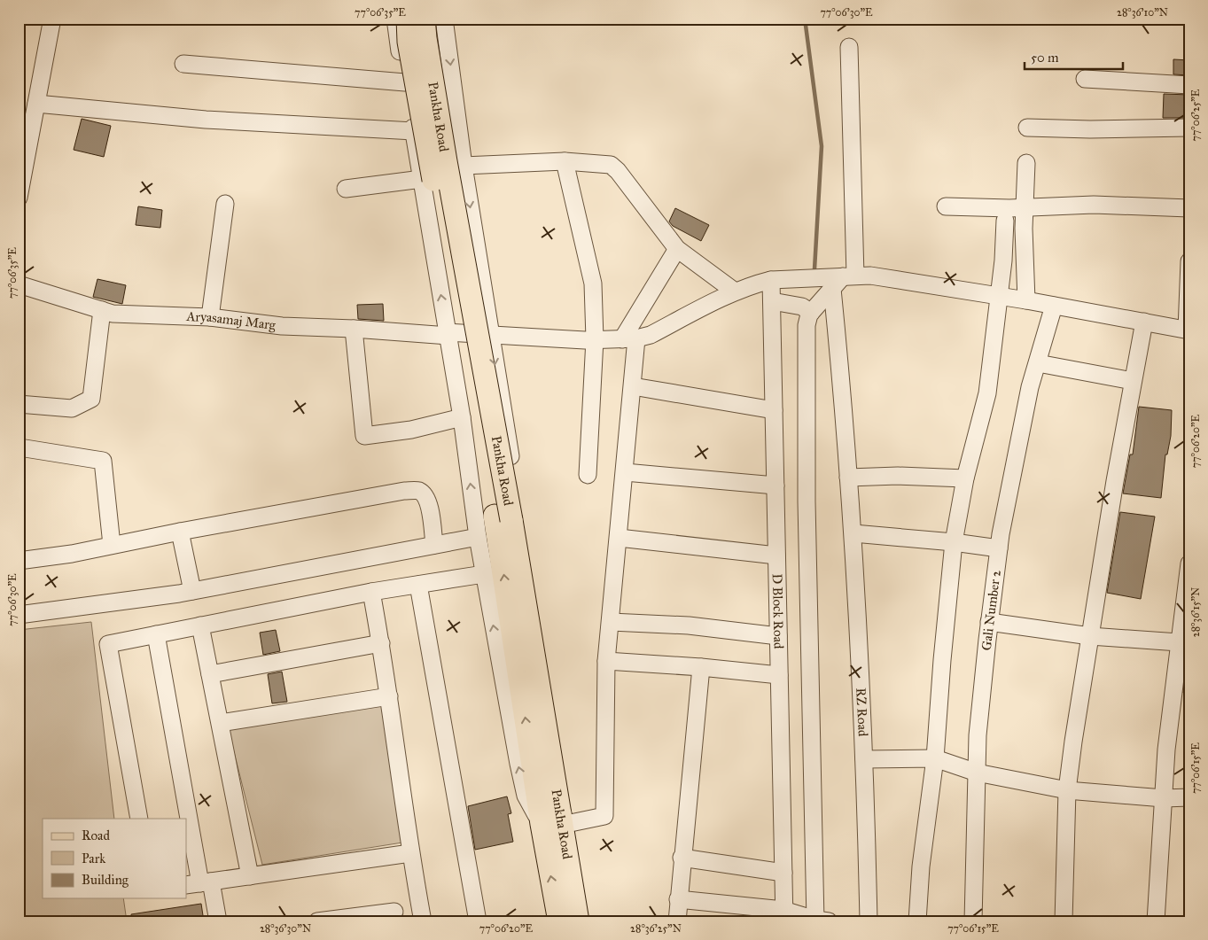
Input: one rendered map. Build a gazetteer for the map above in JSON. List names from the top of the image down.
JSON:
{
  "streets": {
    "main road": ["Pankha Road"],
    "street": [
      "Aryasamaj Marg",
      "Gali Number 2",
      "D Block Road",
      "RZ Road"
    ]
  },
  "crossings": [
    ["Aryasamaj Marg", "Gali Number 2"],
    ["Aryasamaj Marg", "D Block Road"],
    ["Aryasamaj Marg", "RZ Road"]
  ],
  "legend": ["Road", "Park", "Building"],
  "scale_bar": "50 m",
  "coordinates": [
    "77°06'35\"E",
    "77°06'30\"E",
    "28°36'10\"N",
    "77°06'25\"E",
    "77°06'20\"E",
    "28°36'15\"N",
    "77°06'15\"E",
    "28°36'30\"N",
    "28°36'25\"N"
  ]
}
